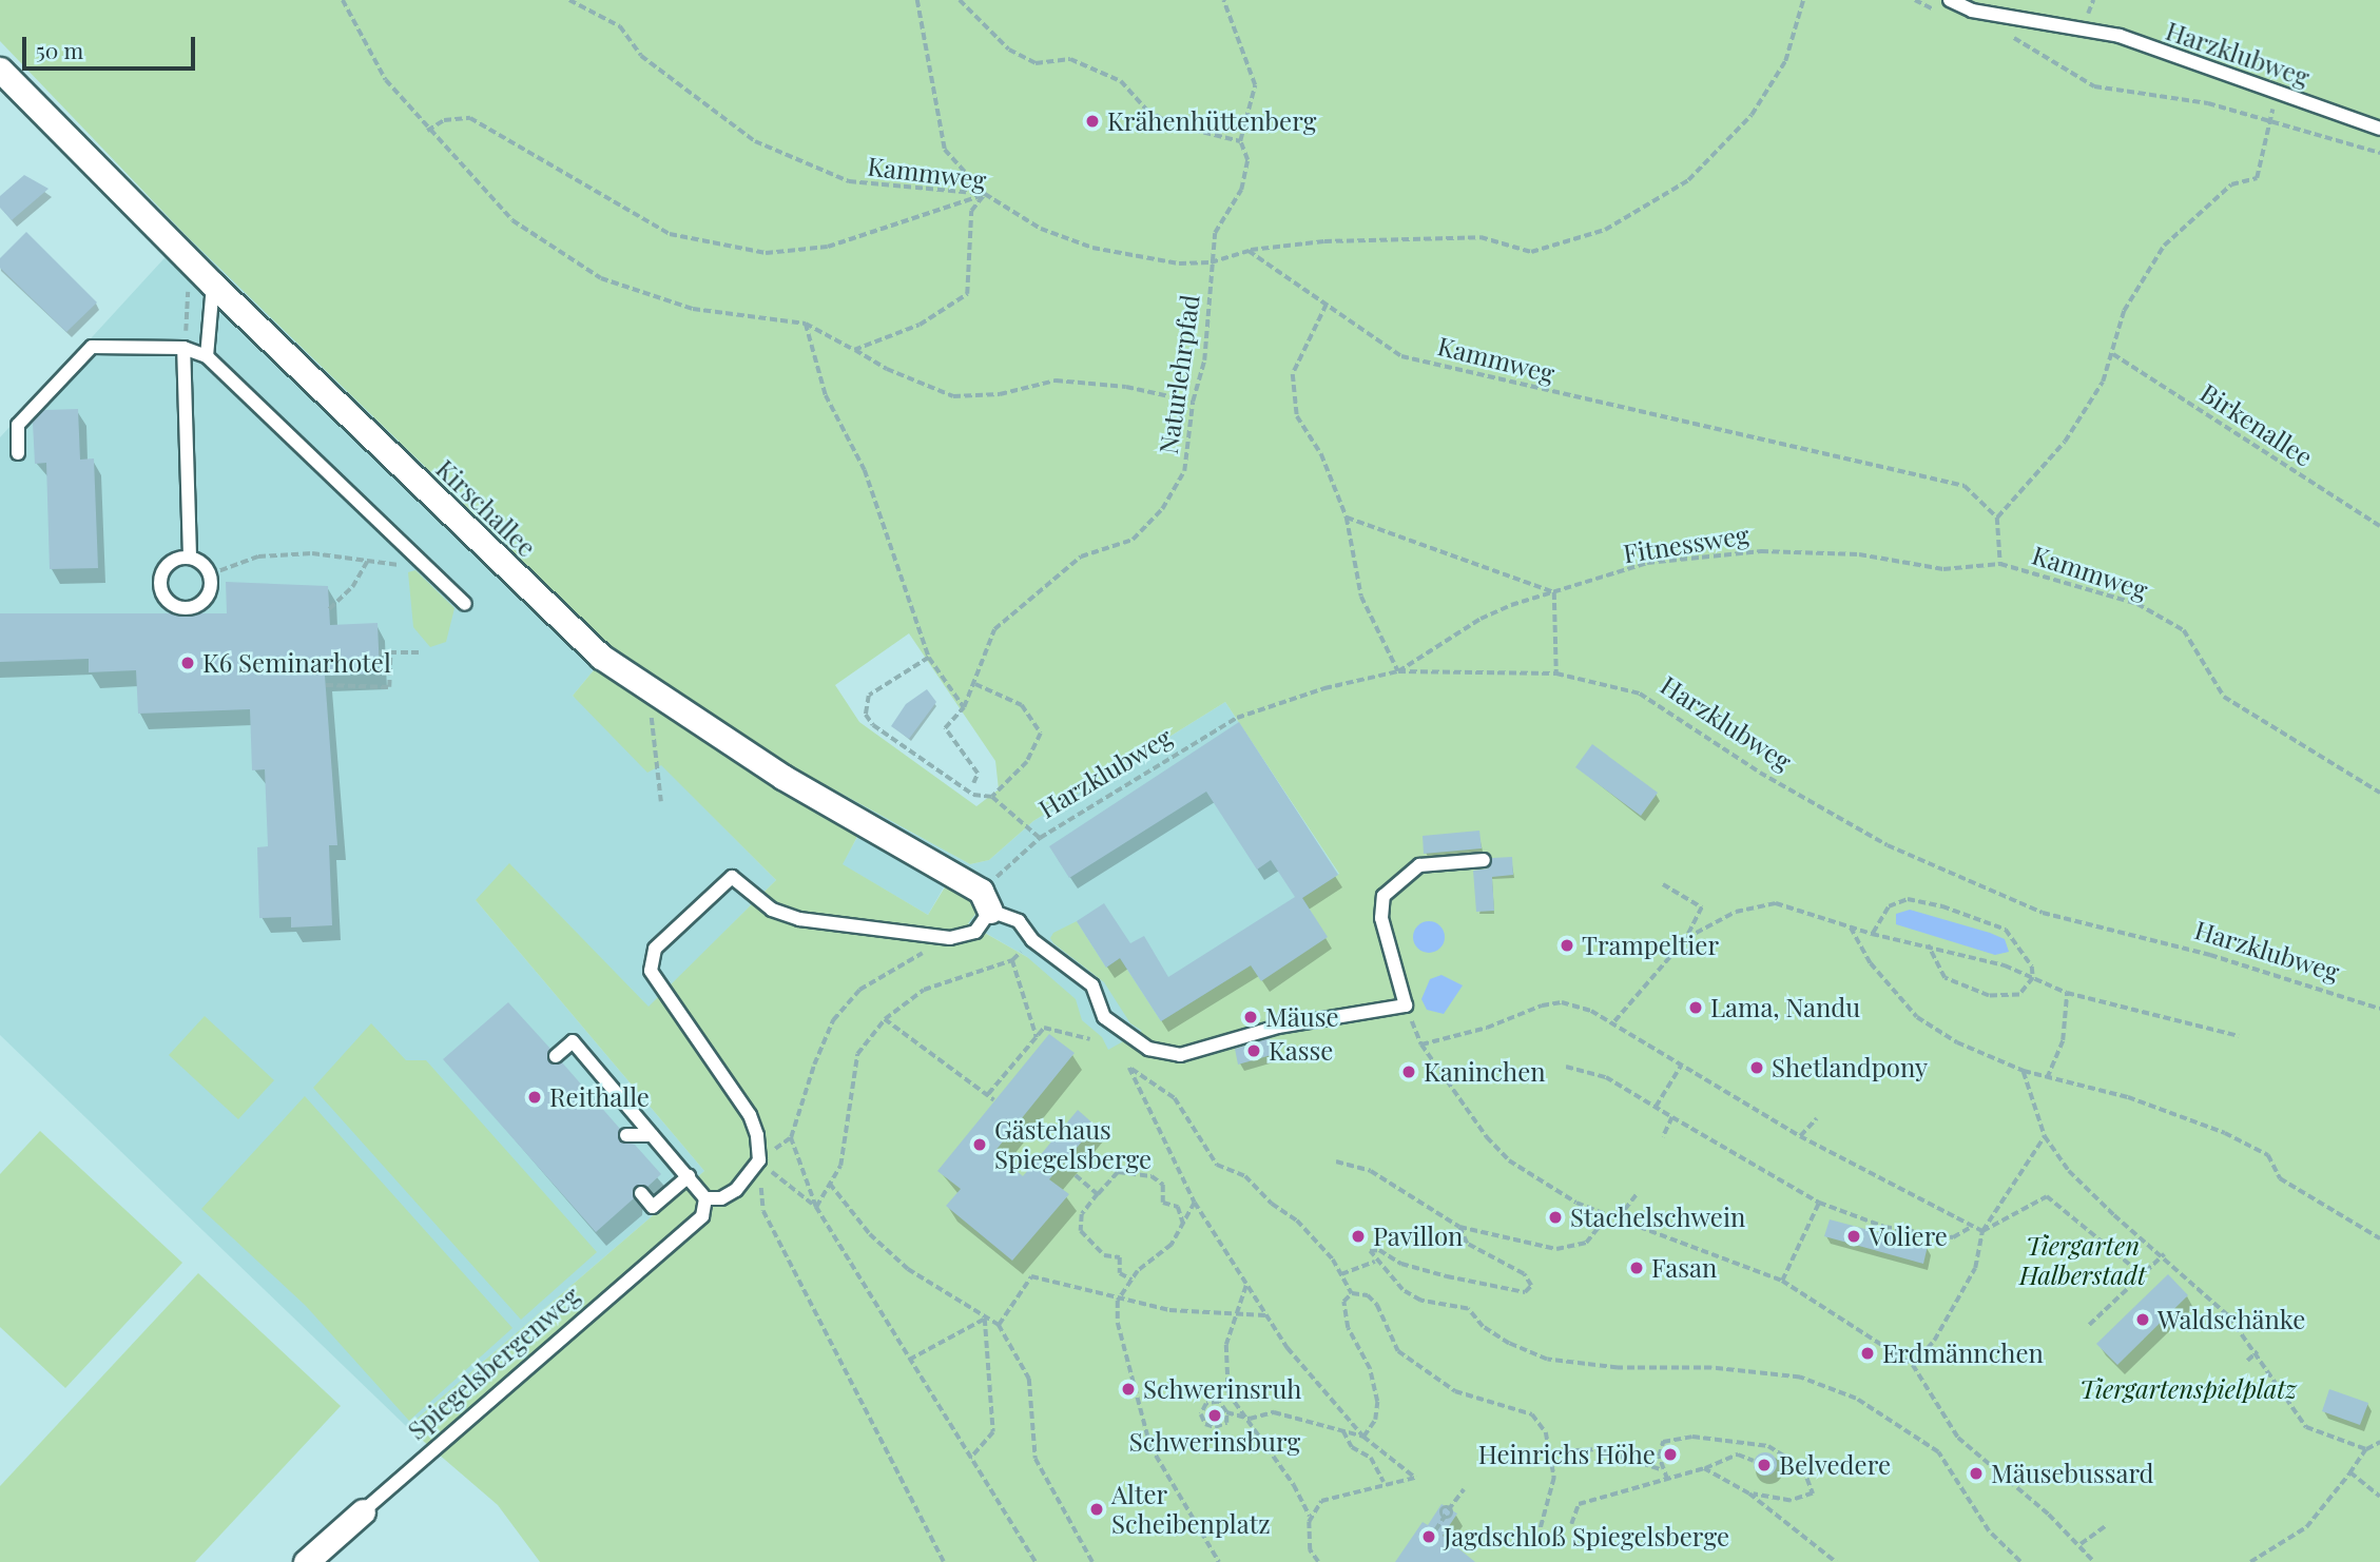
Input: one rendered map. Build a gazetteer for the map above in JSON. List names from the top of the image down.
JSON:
{
  "streets": {
    "street": ["Kirschallee", "Spiegelsbergenweg"],
    "lane": ["Harzklubweg"],
    "path": [
      "Kammweg",
      "Naturlehrpfad",
      "Birkenallee",
      "Fitnessweg"
    ]
  },
  "crossings": [
    ["Harzklubweg", "Kirschallee"],
    ["Harzklubweg", "Fitnessweg"],
    ["Kammweg", "Naturlehrpfad"],
    ["Kammweg", "Fitnessweg"]
  ],
  "parks": ["Tiergarten Halberstadt", "Tiergartenspielplatz"],
  "places": [
    "Krähenhüttenberg",
    "K6 Seminarhotel",
    "Trampeltier",
    "Lama, Nandu",
    "Mäuse",
    "Kasse",
    "Shetlandpony",
    "Kaninchen",
    "Reithalle",
    "Gästehaus Spiegelsberge",
    "Stachelschwein",
    "Pavillon",
    "Voliere",
    "Fasan",
    "Waldschänke",
    "Erdmännchen",
    "Schwerinsruh",
    "Schwerinsburg",
    "Heinrichs Höhe",
    "Belvedere",
    "Mäusebussard",
    "Alter Scheibenplatz",
    "Jagdschloß Spiegelsberge"
  ],
  "scale_bar": "50 m"
}
